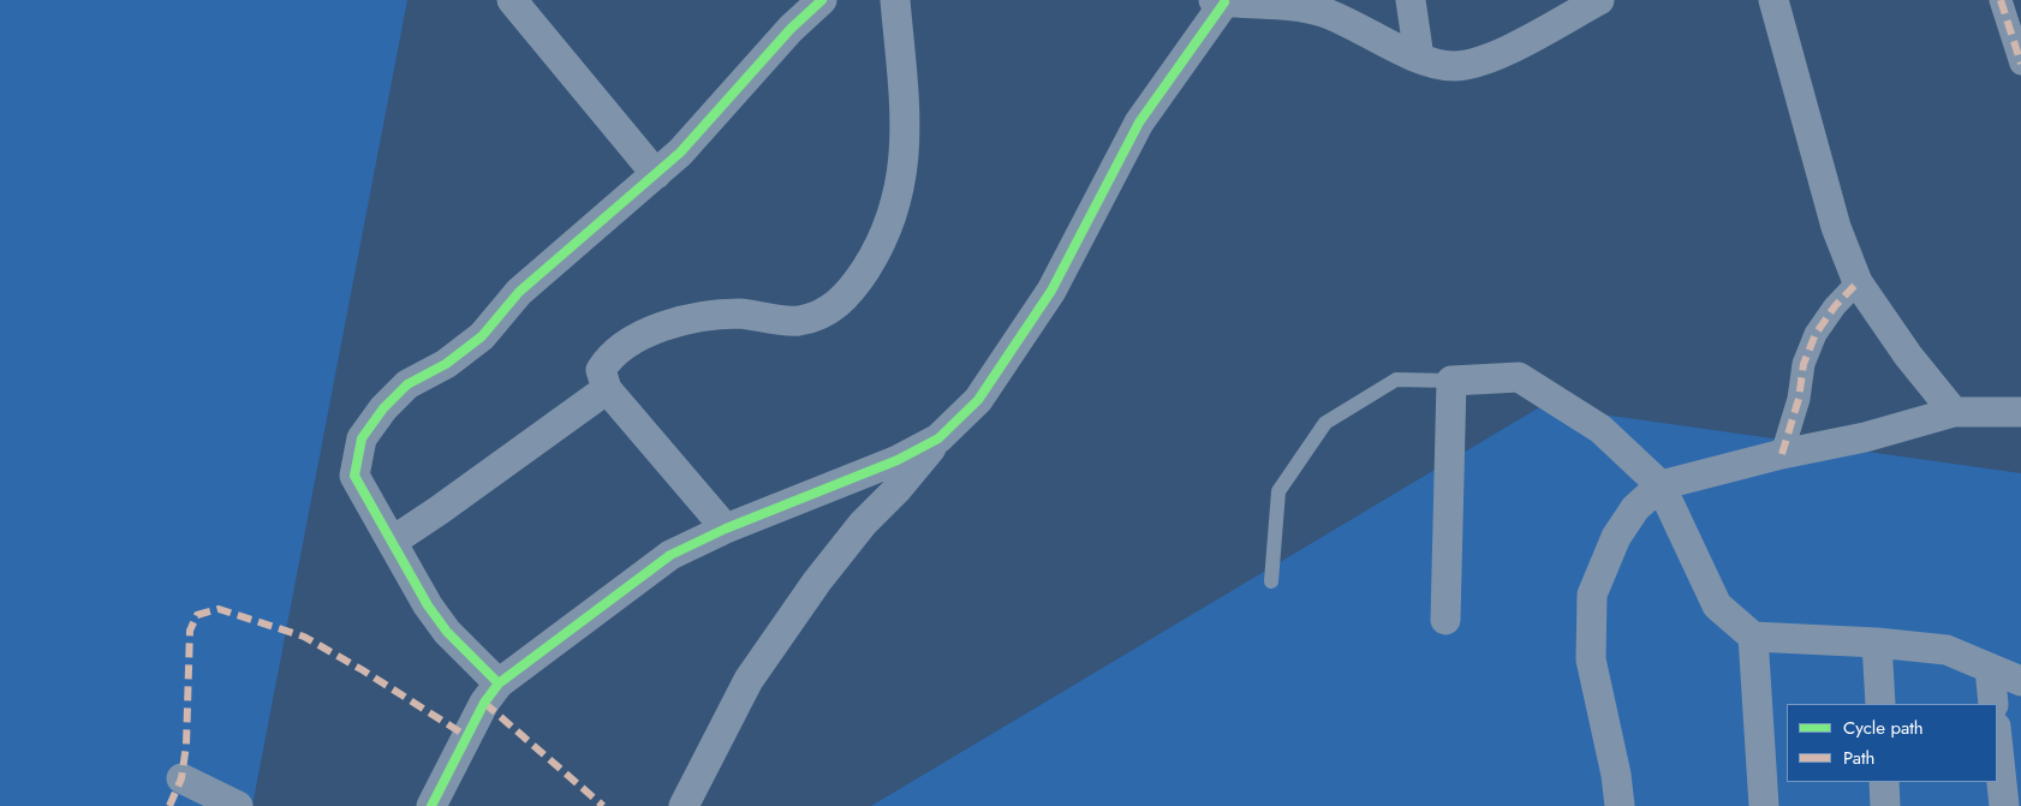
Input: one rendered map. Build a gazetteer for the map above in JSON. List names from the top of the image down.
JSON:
{
  "legend": ["Cycle path", "Path"]
}
